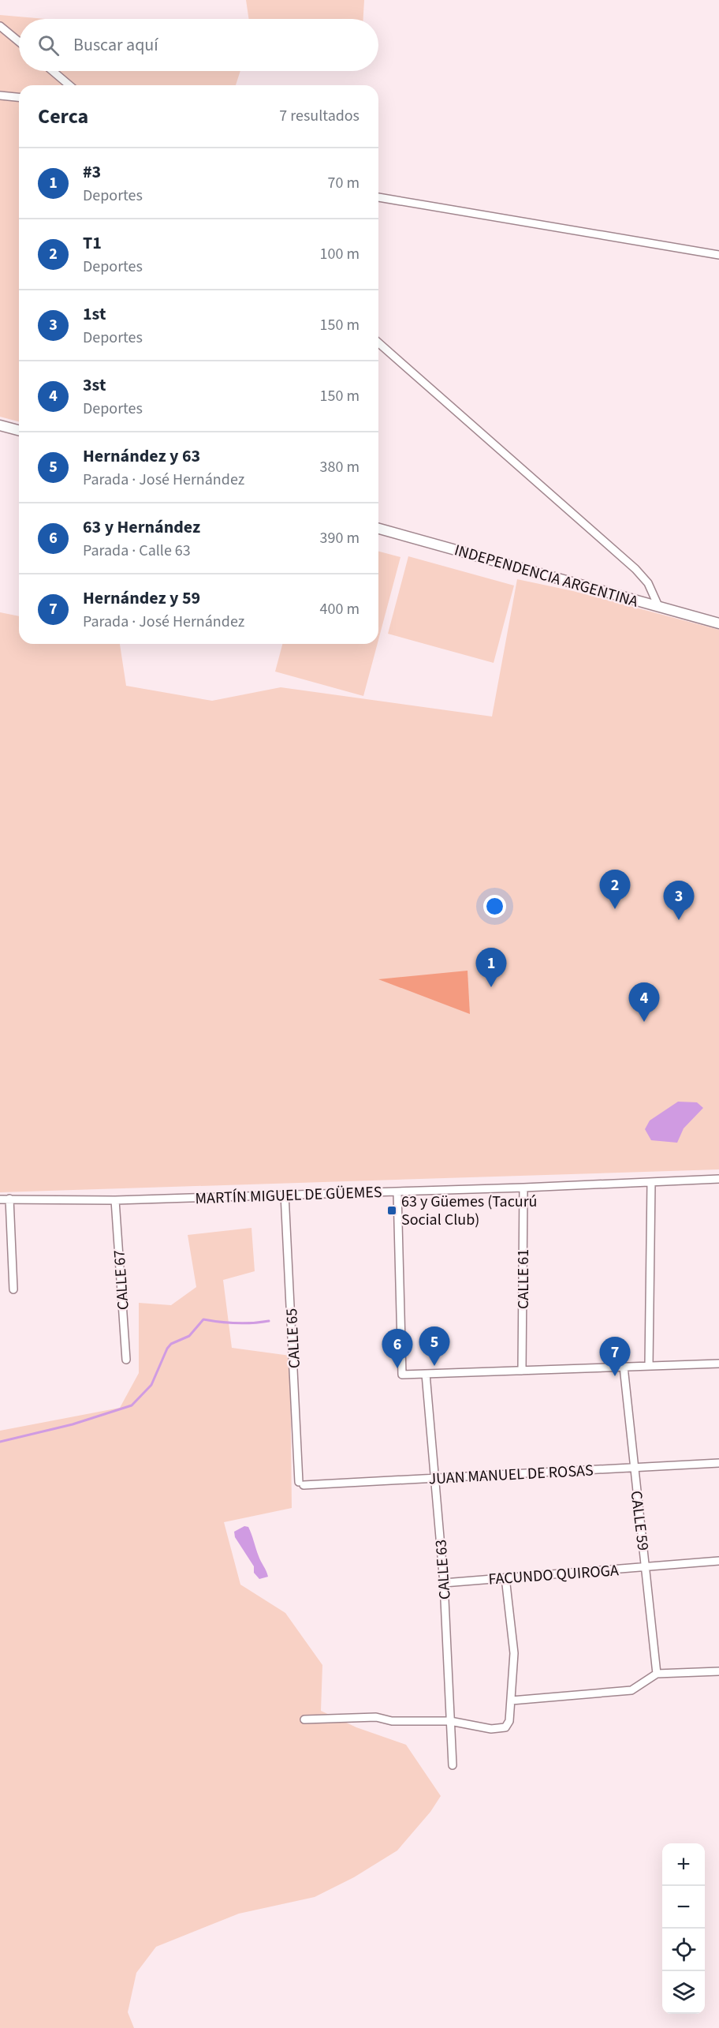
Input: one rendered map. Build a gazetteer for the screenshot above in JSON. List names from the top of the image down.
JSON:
{
  "streets": {
    "street": [
      "INDEPENDENCIA ARGENTINA",
      "MARTÍN MIGUEL DE GÜEMES",
      "CALLE 61",
      "CALLE 67",
      "CALLE 65",
      "JUAN MANUEL DE ROSAS",
      "CALLE 59",
      "CALLE 63",
      "FACUNDO QUIROGA"
    ]
  },
  "crossings": [
    ["MARTÍN MIGUEL DE GÜEMES", "CALLE 61"],
    ["MARTÍN MIGUEL DE GÜEMES", "CALLE 67"],
    ["MARTÍN MIGUEL DE GÜEMES", "CALLE 65"],
    ["CALLE 65", "JUAN MANUEL DE ROSAS"],
    ["JUAN MANUEL DE ROSAS", "CALLE 59"],
    ["JUAN MANUEL DE ROSAS", "CALLE 63"],
    ["CALLE 59", "FACUNDO QUIROGA"],
    ["CALLE 63", "FACUNDO QUIROGA"]
  ],
  "places": {
    "transit": ["63 y Güemes (Tacurú Social Club)"]
  },
  "page": {
    "search": "Buscar aquí",
    "heading": ["Cerca", "7 resultados"],
    "list": [
      {
        "mark": "1",
        "name": "#3",
        "note": "Deportes",
        "value": "70 m"
      },
      {
        "mark": "2",
        "name": "T1",
        "note": "Deportes",
        "value": "100 m"
      },
      {
        "mark": "3",
        "name": "1st",
        "note": "Deportes",
        "value": "150 m"
      },
      {
        "mark": "4",
        "name": "3st",
        "note": "Deportes",
        "value": "150 m"
      },
      {
        "mark": "5",
        "name": "Hernández y 63",
        "note": "Parada · José Hernández",
        "value": "380 m"
      },
      {
        "mark": "6",
        "name": "63 y Hernández",
        "note": "Parada · Calle 63",
        "value": "390 m"
      },
      {
        "mark": "7",
        "name": "Hernández y 59",
        "note": "Parada · José Hernández",
        "value": "400 m"
      }
    ],
    "pins": [
      "2",
      "3",
      "1",
      "4",
      "5",
      "6",
      "7"
    ],
    "map_buttons": ["+", "−"]
  }
}
